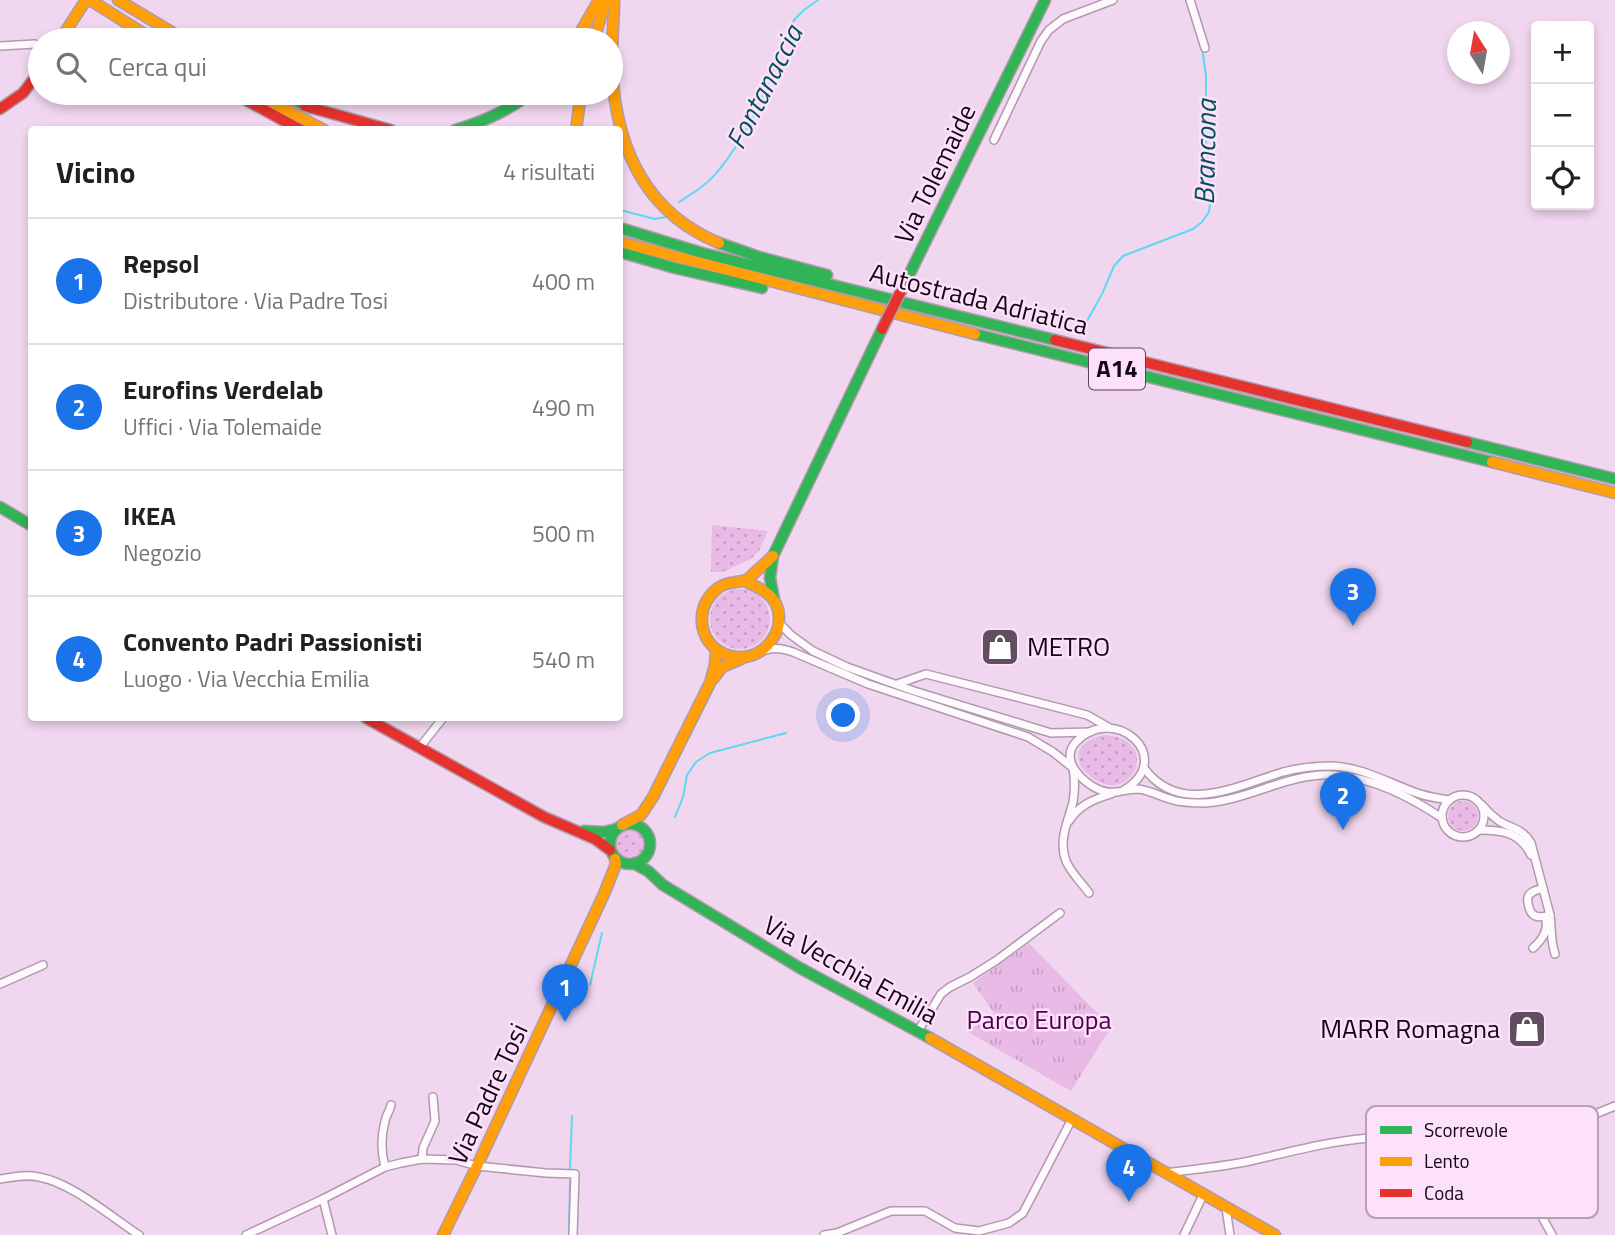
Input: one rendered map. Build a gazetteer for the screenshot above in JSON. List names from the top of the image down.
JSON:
{
  "streets": {
    "main road": [
      "Via Tolemaide",
      "Autostrada Adriatica",
      "A14",
      "Via Vecchia Emilia",
      "Via Padre Tosi"
    ]
  },
  "water": ["Fontanaccia", "Brancona"],
  "parks": ["Parco Europa"],
  "places": {
    "shop": ["METRO", "MARR Romagna"]
  },
  "legend": ["Scorrevole", "Lento", "Coda"],
  "north": "top",
  "page": {
    "map_buttons": ["+", "−"],
    "search": "Cerca qui",
    "heading": ["Vicino", "4 risultati"],
    "list": [
      {
        "mark": "1",
        "name": "Repsol",
        "note": "Distributore · Via Padre Tosi",
        "value": "400 m"
      },
      {
        "mark": "2",
        "name": "Eurofins Verdelab",
        "note": "Uffici · Via Tolemaide",
        "value": "490 m"
      },
      {
        "mark": "3",
        "name": "IKEA",
        "note": "Negozio",
        "value": "500 m"
      },
      {
        "mark": "4",
        "name": "Convento Padri Passionisti",
        "note": "Luogo · Via Vecchia Emilia",
        "value": "540 m"
      }
    ],
    "pins": [
      "3",
      "2",
      "1",
      "4"
    ]
  }
}
